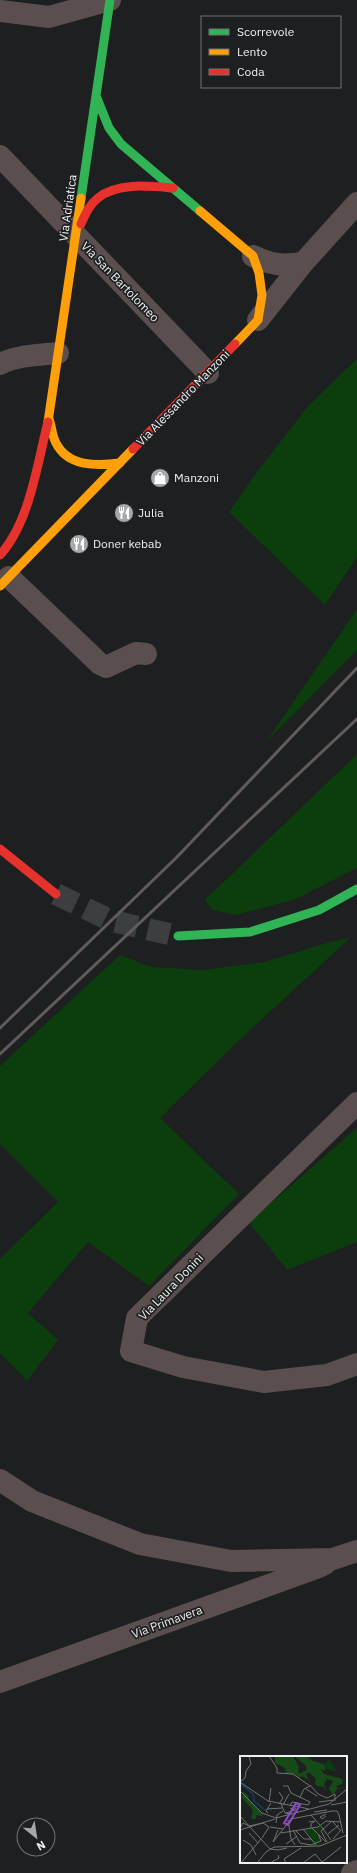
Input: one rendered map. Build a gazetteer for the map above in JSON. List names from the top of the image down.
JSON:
{
  "streets": {
    "main road": ["Via Adriatica", "Via Alessandro Manzoni"],
    "street": ["Via San Bartolomeo", "Via Laura Donini", "Via Primavera"]
  },
  "crossings": [
    ["Via Adriatica", "Via San Bartolomeo"],
    ["Via San Bartolomeo", "Via Alessandro Manzoni"]
  ],
  "places": {
    "shop": ["Manzoni"],
    "restaurant": ["Julia", "Doner kebab"]
  },
  "legend": ["Scorrevole", "Lento", "Coda"],
  "north": "bottom right"
}
